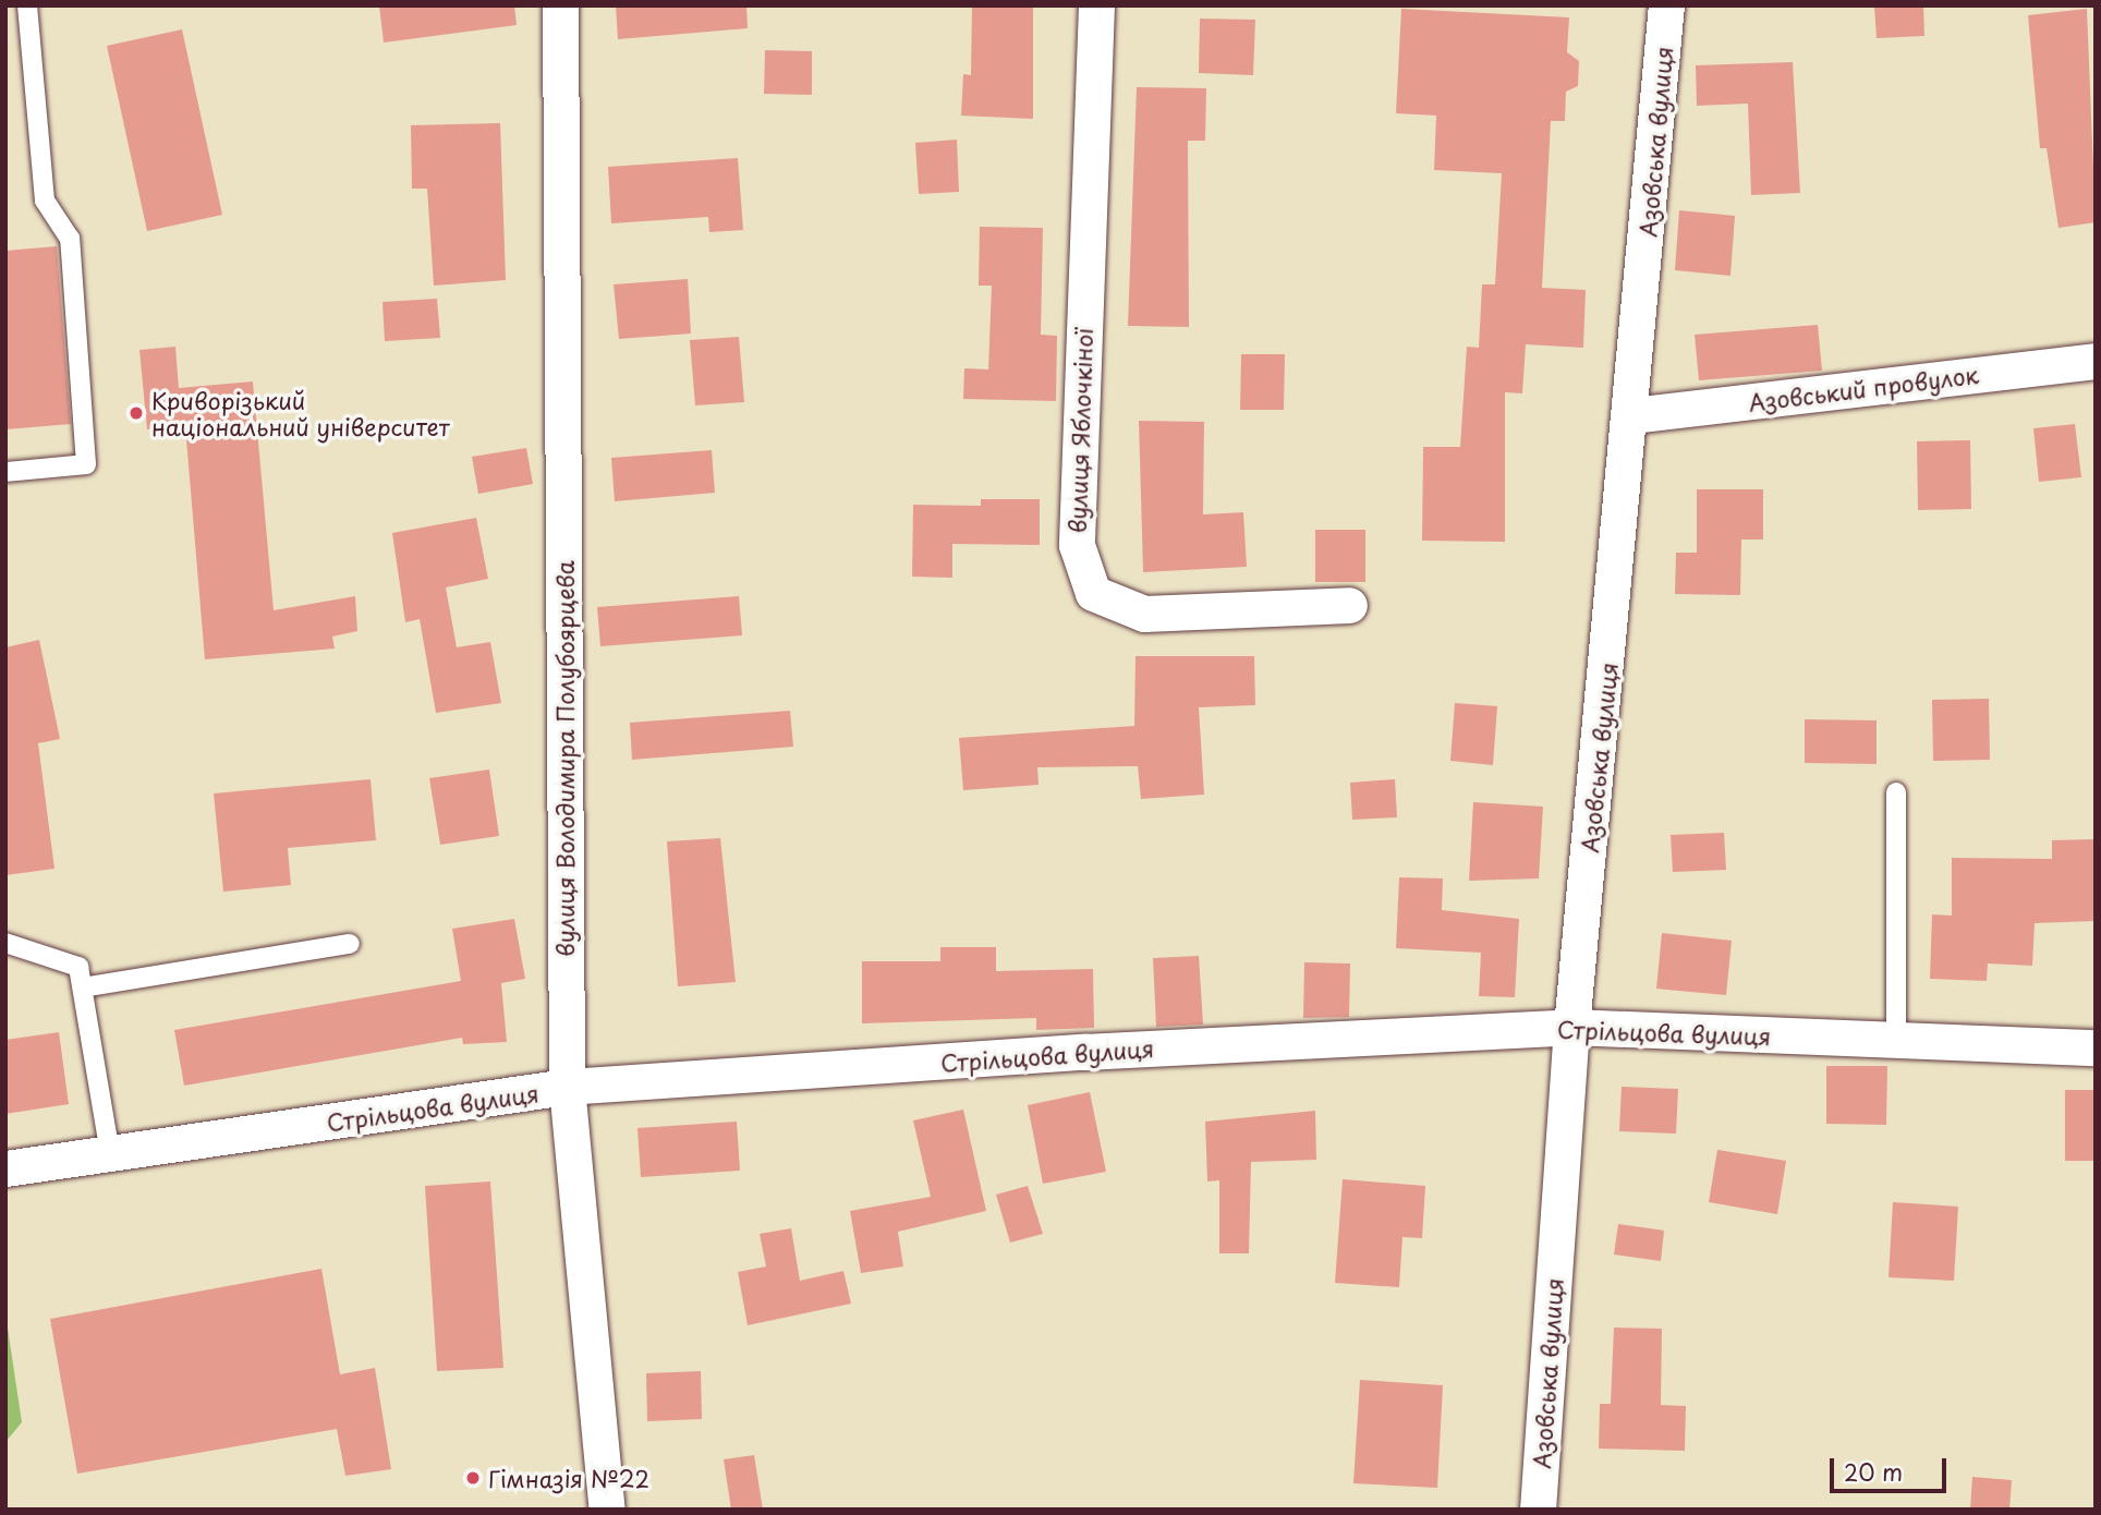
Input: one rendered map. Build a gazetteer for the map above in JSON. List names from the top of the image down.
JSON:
{
  "streets": {
    "street": [
      "Азовська вулиця",
      "Азовський провулок",
      "вулиця Яблочкіної",
      "вулиця Володимира Полубоярцева",
      "Стрільцова вулиця"
    ]
  },
  "crossings": [
    ["Азовська вулиця", "Азовський провулок"],
    ["Азовська вулиця", "Стрільцова вулиця"],
    ["вулиця Володимира Полубоярцева", "Стрільцова вулиця"]
  ],
  "places": ["Криворізький національний університет", "Гімназія №22"],
  "scale_bar": "20 m"
}
